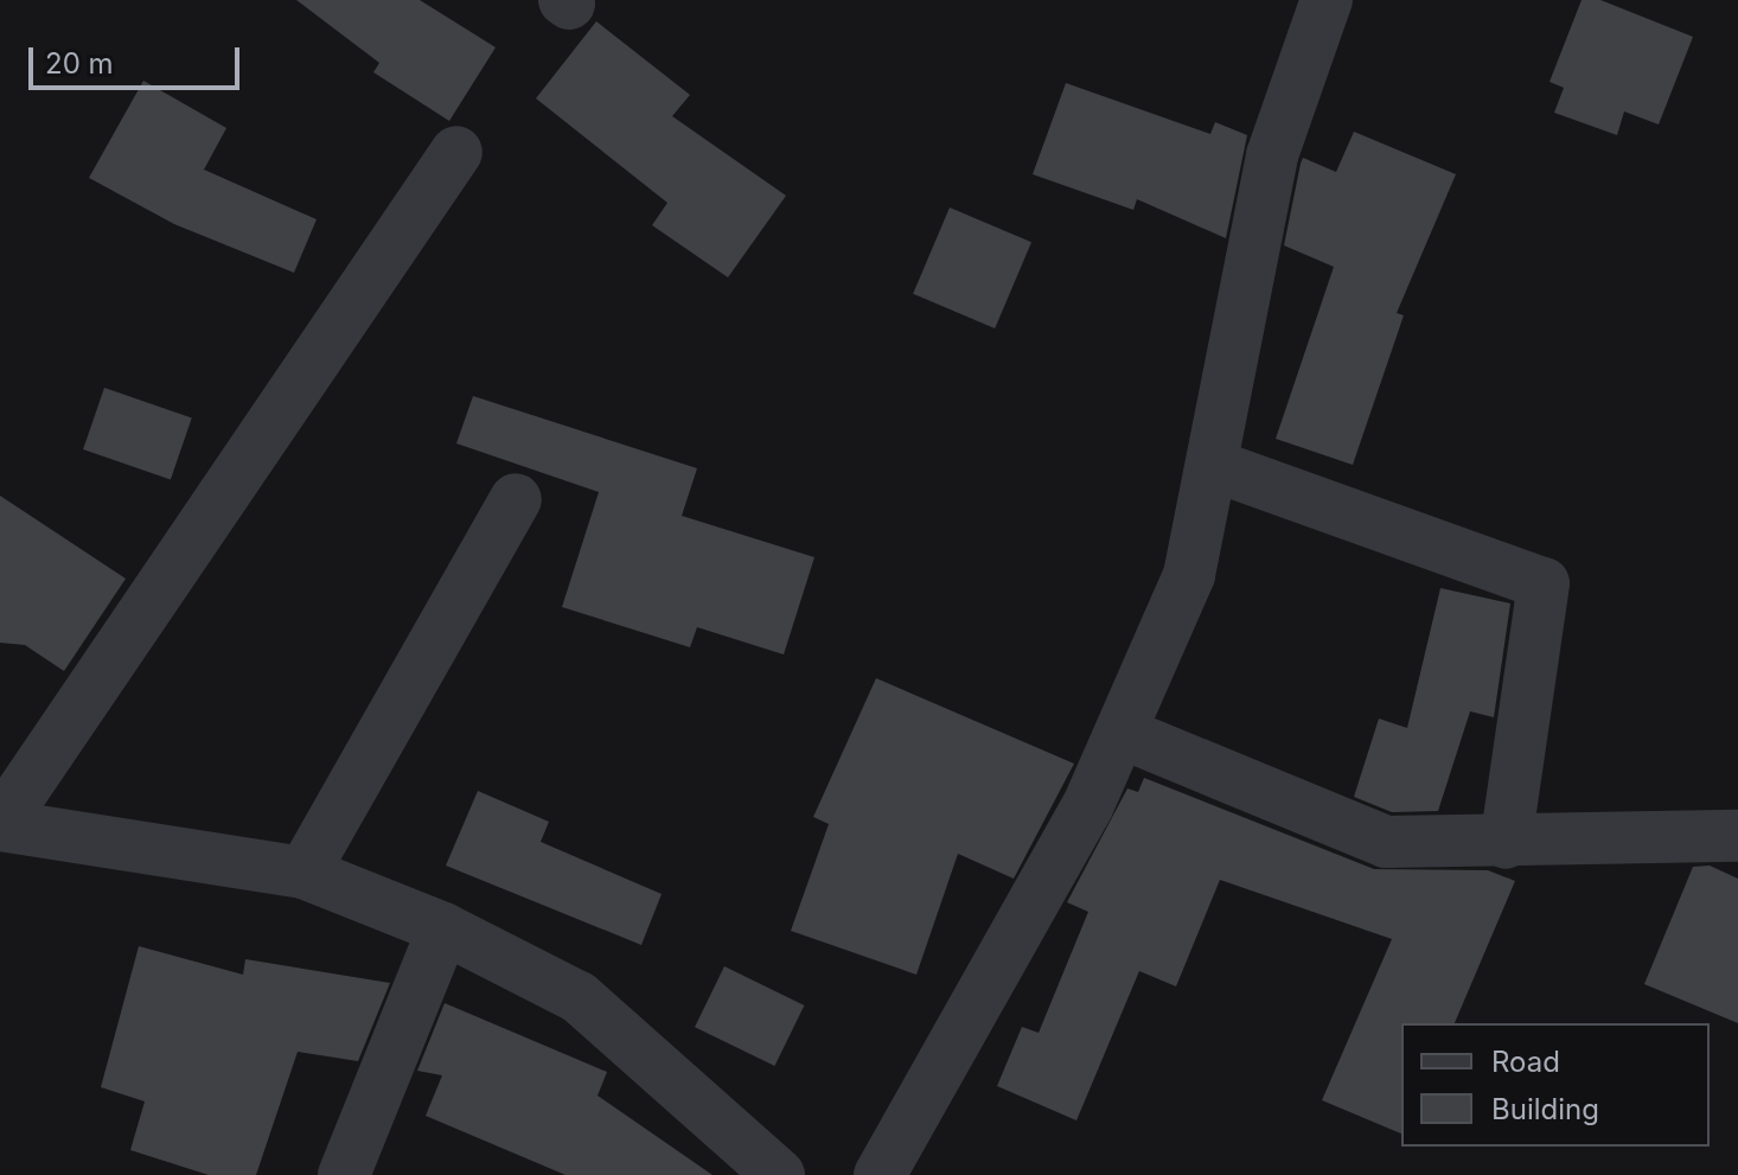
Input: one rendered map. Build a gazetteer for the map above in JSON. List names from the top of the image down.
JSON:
{
  "legend": ["Road", "Building"],
  "scale_bar": "20 m"
}
